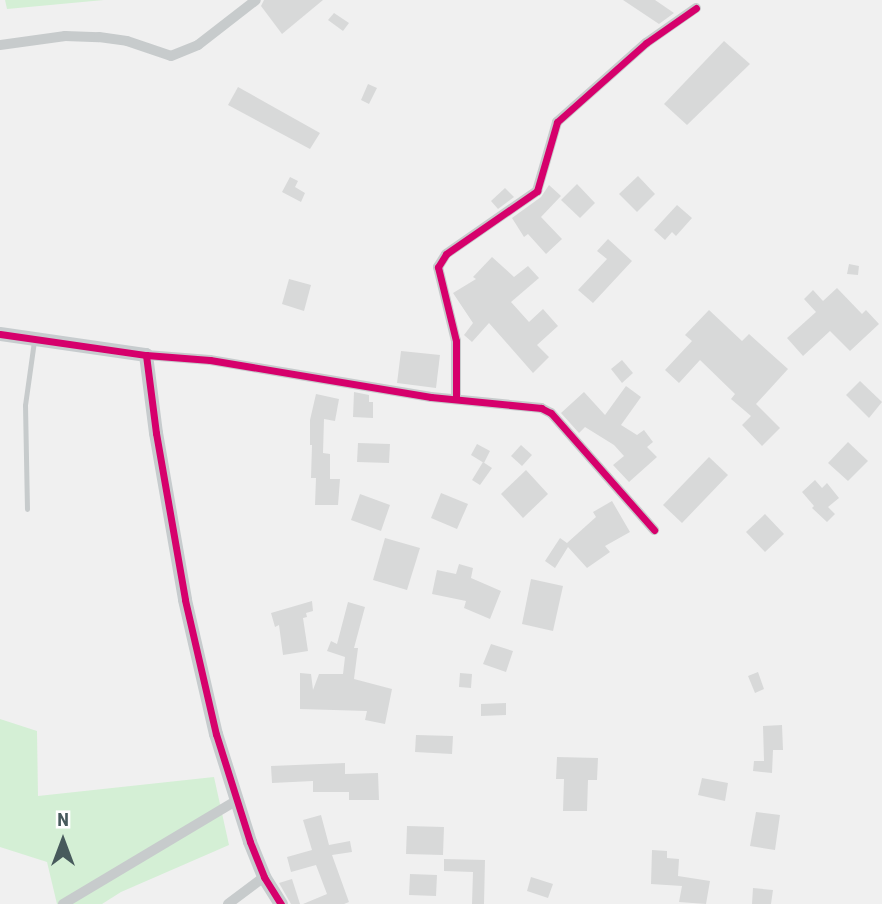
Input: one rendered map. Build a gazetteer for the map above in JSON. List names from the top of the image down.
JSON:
{
  "north": "top"
}
